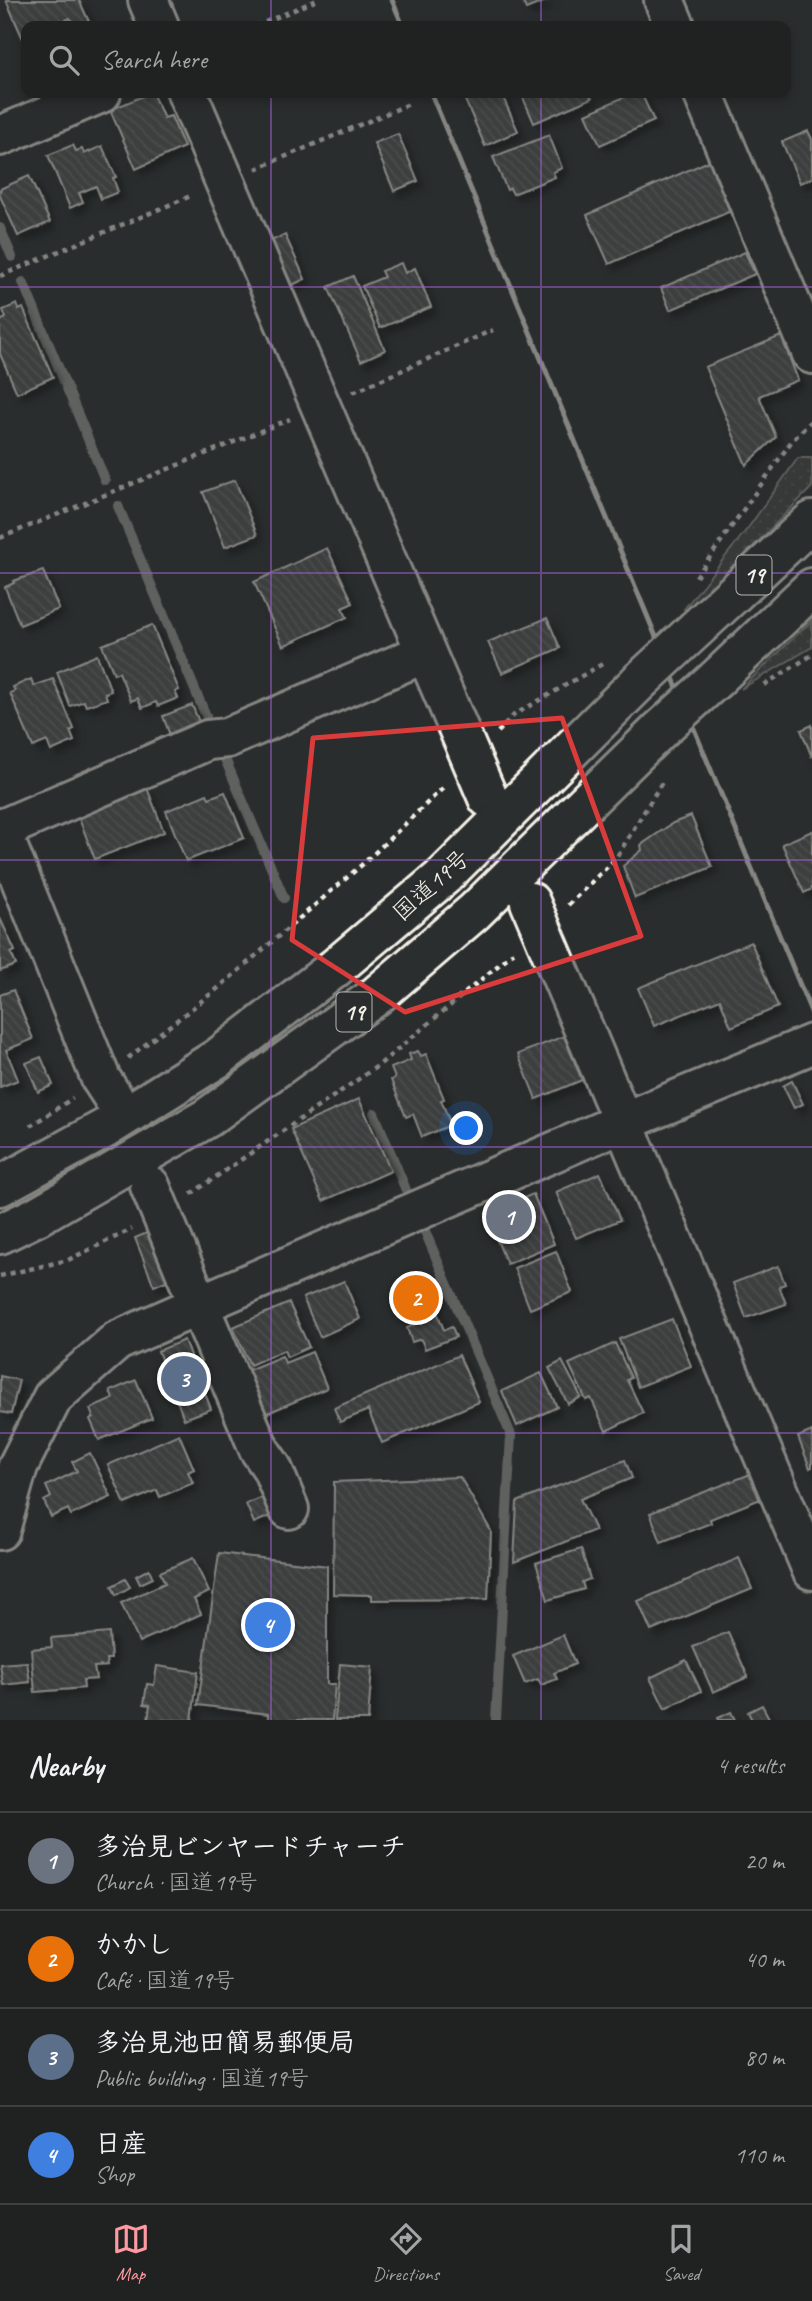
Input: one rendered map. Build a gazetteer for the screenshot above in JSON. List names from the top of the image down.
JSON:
{
  "streets": {
    "main road": ["19", "国道19号"]
  },
  "page": {
    "search": "Search here",
    "pins": [
      "1",
      "2",
      "3",
      "4"
    ],
    "heading": ["Nearby", "4 results"],
    "list": [
      {
        "mark": "1",
        "name": "多治見ビンヤードチャーチ",
        "note": "Church · 国道19号",
        "value": "20 m"
      },
      {
        "mark": "2",
        "name": "かかし",
        "note": "Café · 国道19号",
        "value": "40 m"
      },
      {
        "mark": "3",
        "name": "多治見池田簡易郵便局",
        "note": "Public building · 国道19号",
        "value": "80 m"
      },
      {
        "mark": "4",
        "name": "日産",
        "note": "Shop",
        "value": "110 m"
      }
    ],
    "nav": ["Map", "Directions", "Saved"]
  }
}
